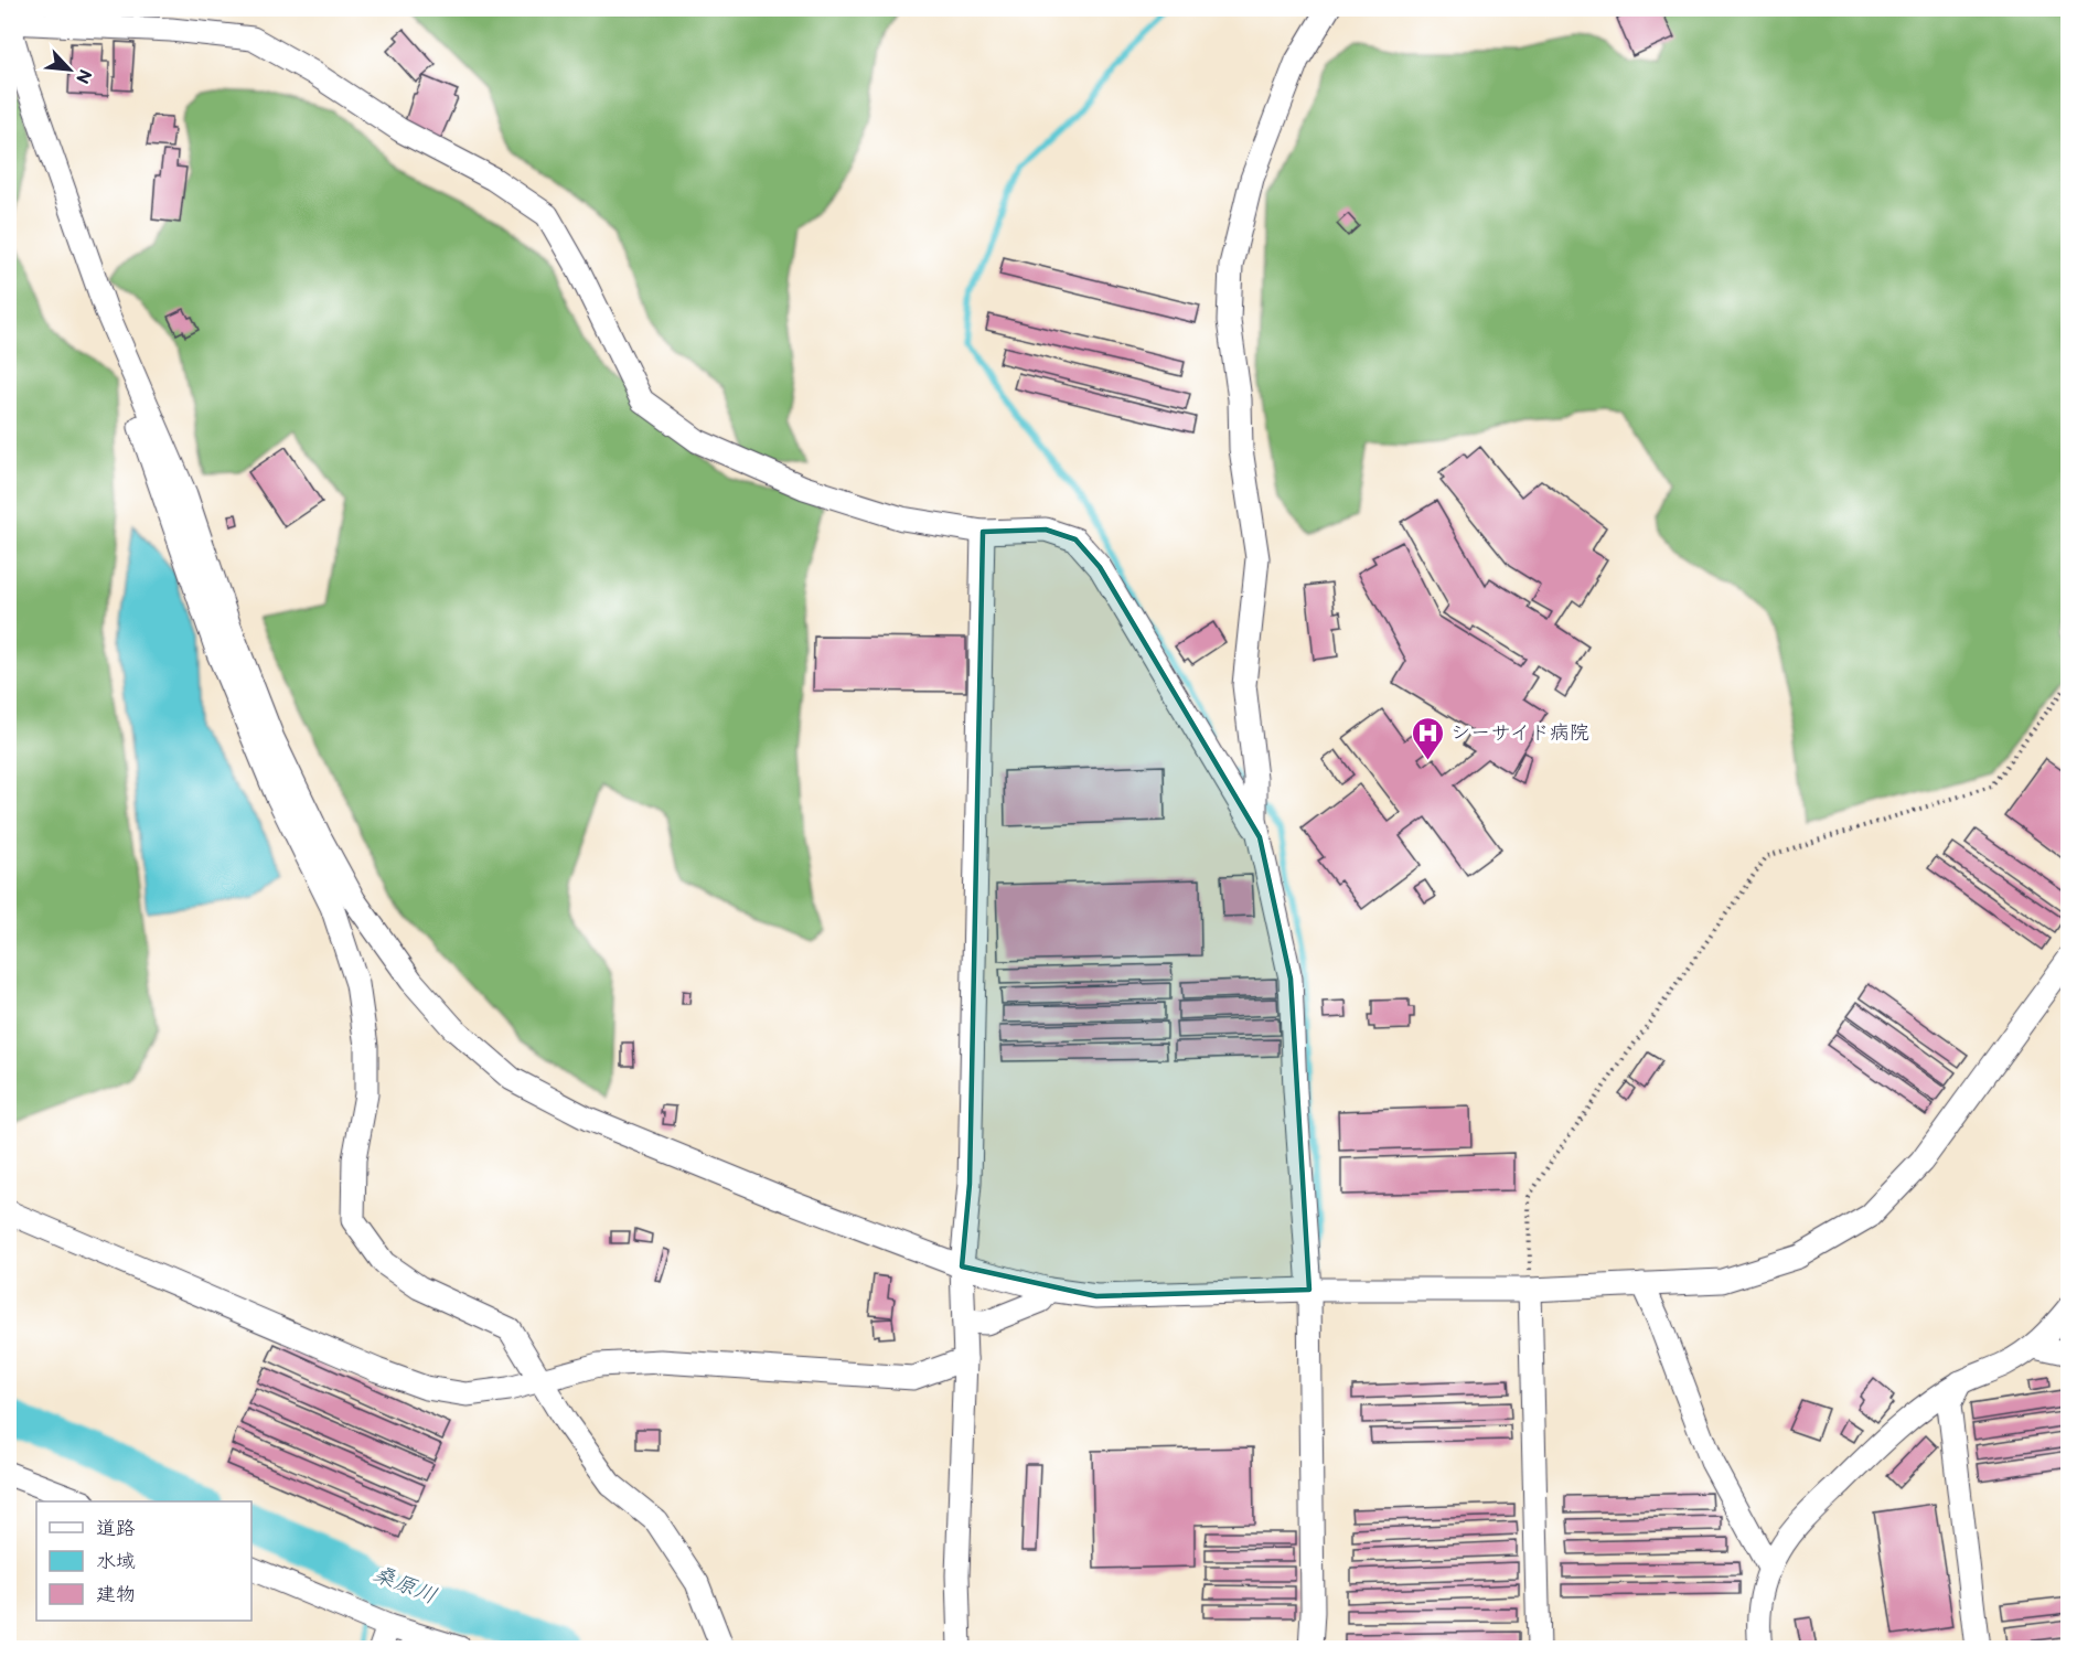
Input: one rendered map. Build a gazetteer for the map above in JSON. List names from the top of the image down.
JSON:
{
  "water": ["桑原川"],
  "places": {
    "hospital": ["シーサイド病院"]
  },
  "legend": ["道路", "水域", "建物"],
  "north": "bottom right"
}
